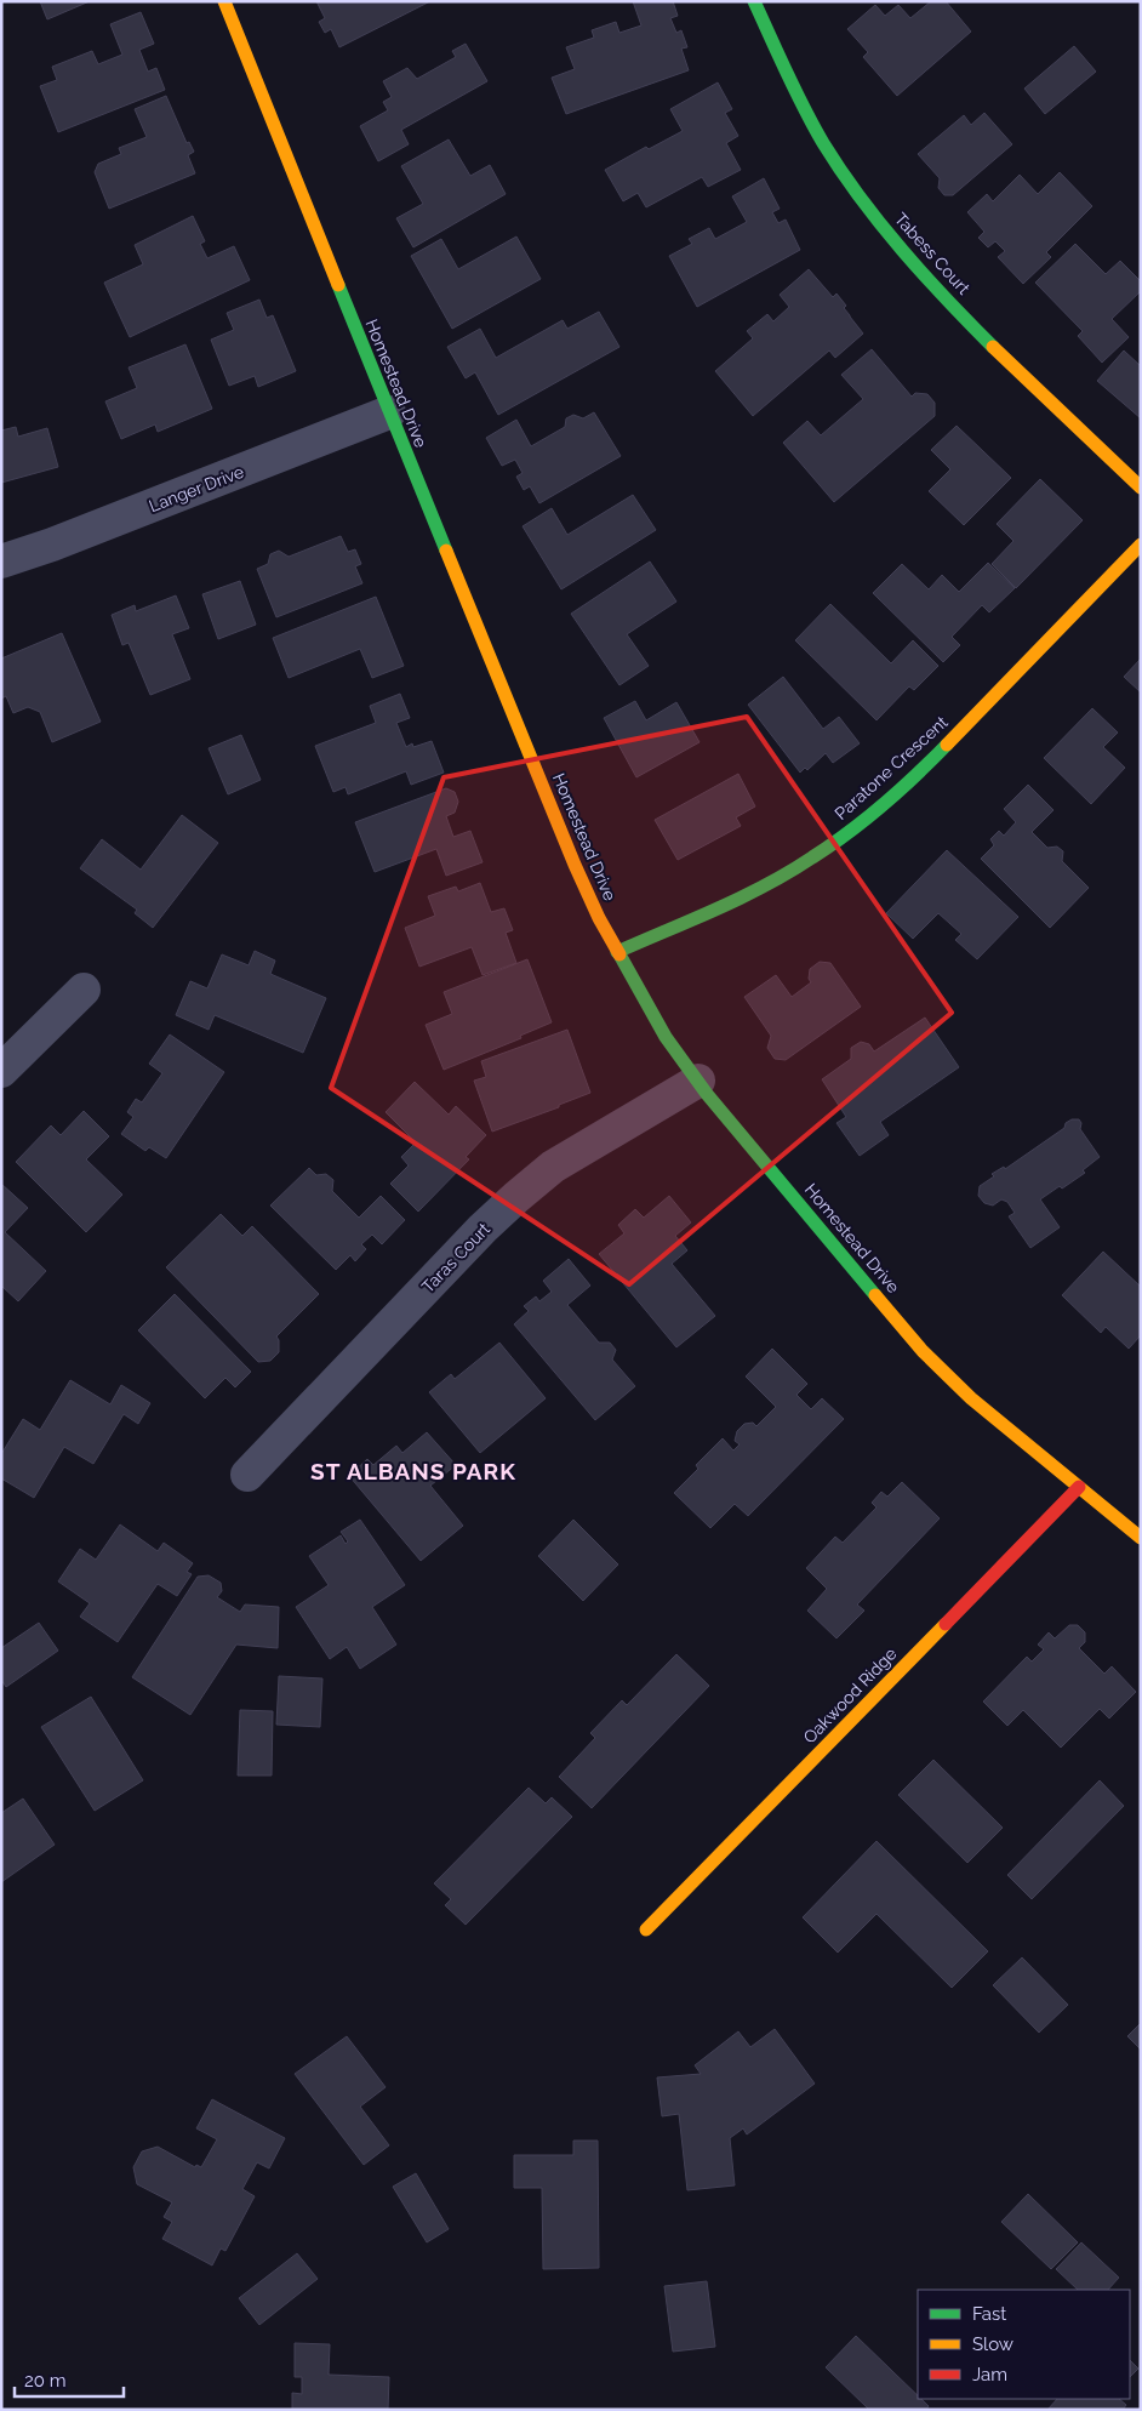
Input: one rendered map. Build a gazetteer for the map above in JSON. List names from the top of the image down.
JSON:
{
  "streets": {
    "street": [
      "Tabess Court",
      "Homestead Drive",
      "Langer Drive",
      "Paratone Crescent",
      "Taras Court",
      "Oakwood Ridge"
    ]
  },
  "crossings": [
    ["Homestead Drive", "Langer Drive"],
    ["Homestead Drive", "Paratone Crescent"],
    ["Homestead Drive", "Taras Court"],
    ["Homestead Drive", "Oakwood Ridge"]
  ],
  "districts": ["ST ALBANS PARK"],
  "legend": ["Fast", "Slow", "Jam"],
  "scale_bar": "20 m"
}
